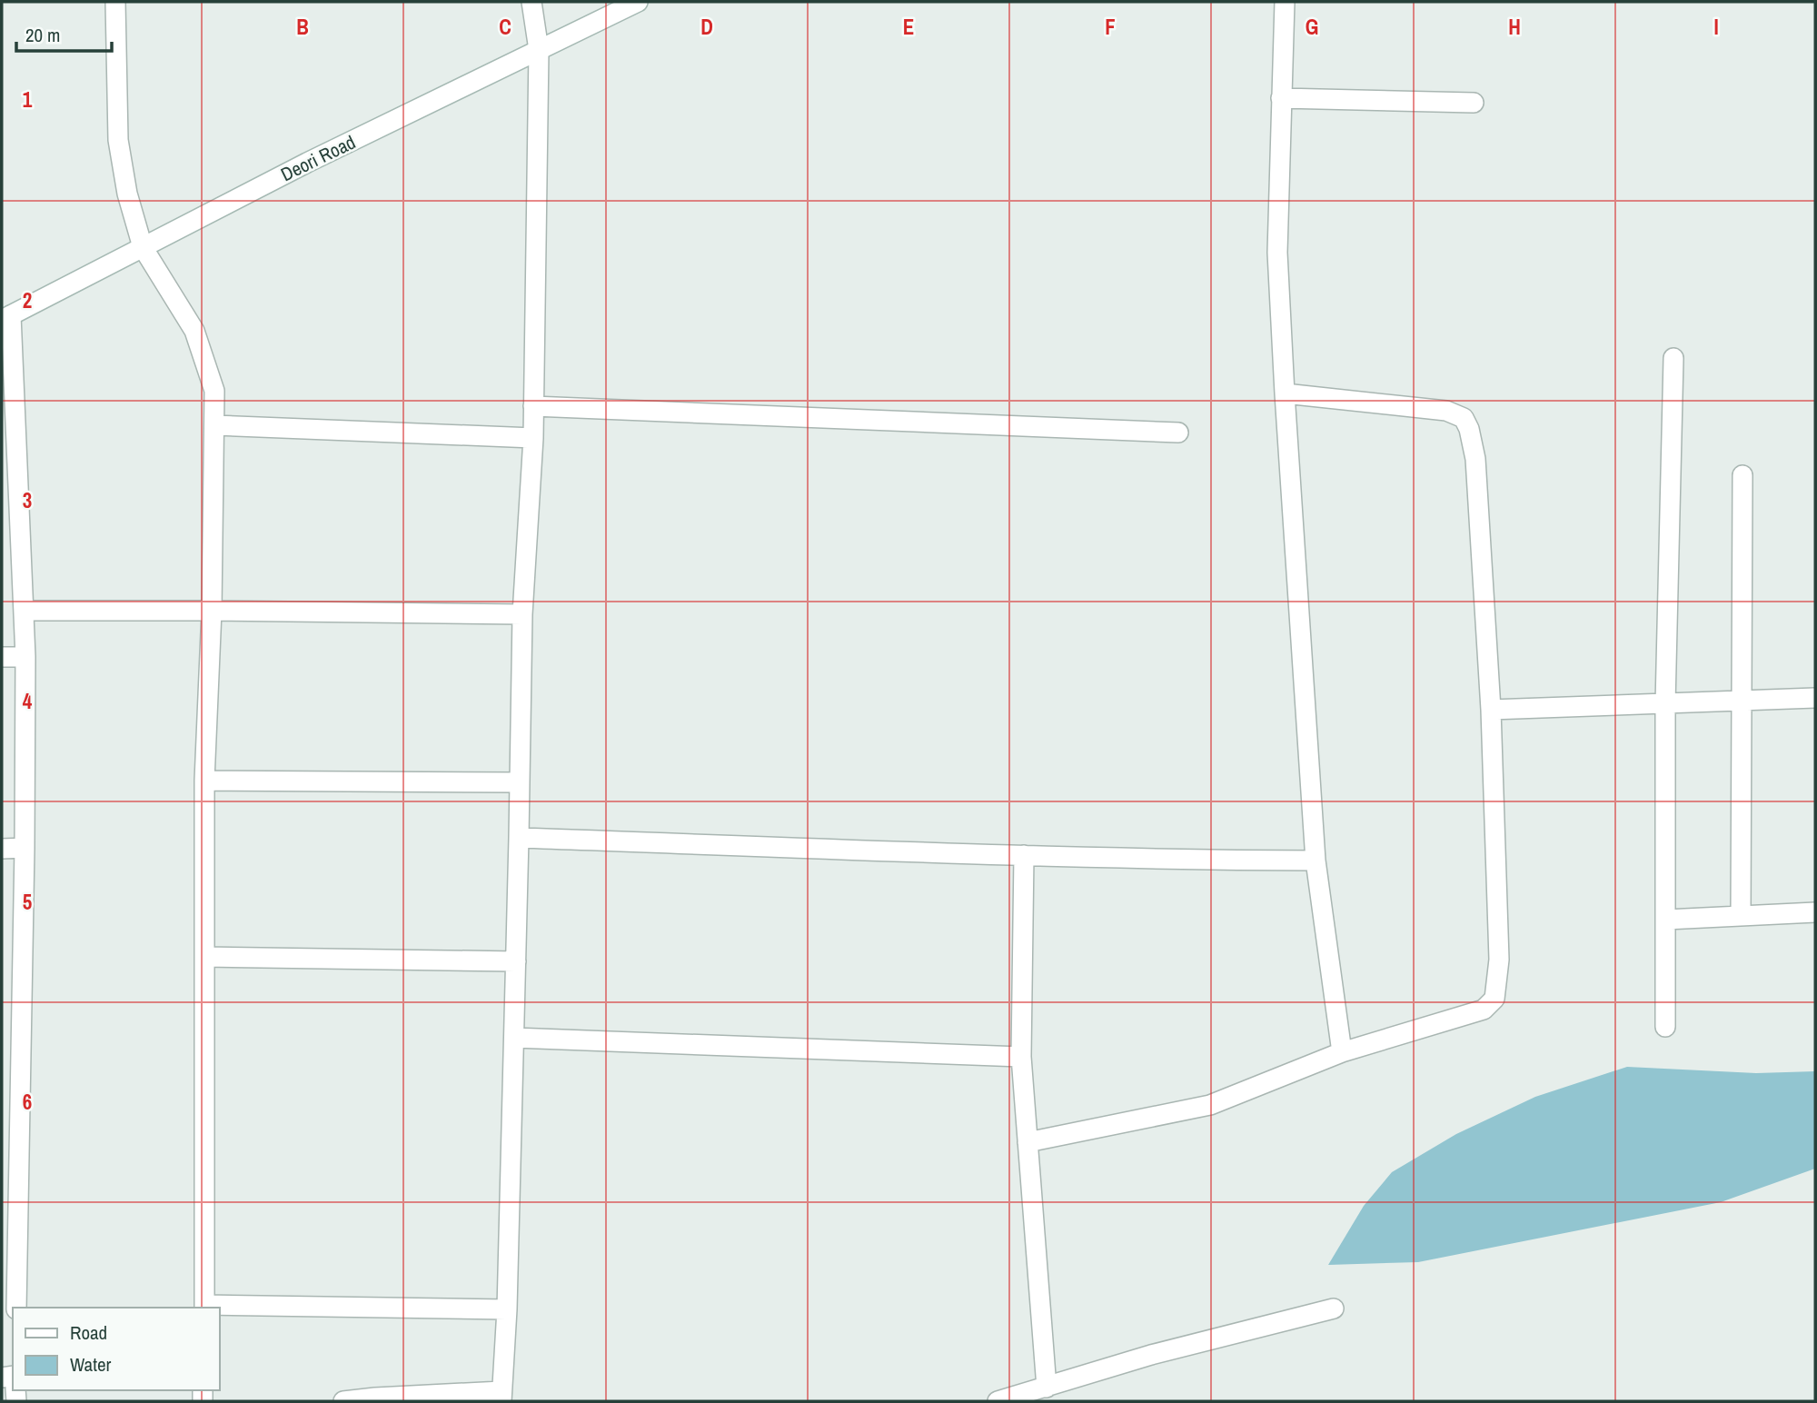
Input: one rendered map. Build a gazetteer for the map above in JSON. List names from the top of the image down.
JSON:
{
  "streets": {
    "street": ["Deori Road"]
  },
  "legend": ["Road", "Water"],
  "scale_bar": "20 m",
  "grid": {
    "columns": [
      "B",
      "C",
      "D",
      "E",
      "F",
      "G",
      "H",
      "I"
    ],
    "rows": [
      "1",
      "2",
      "3",
      "4",
      "5",
      "6"
    ]
  }
}
